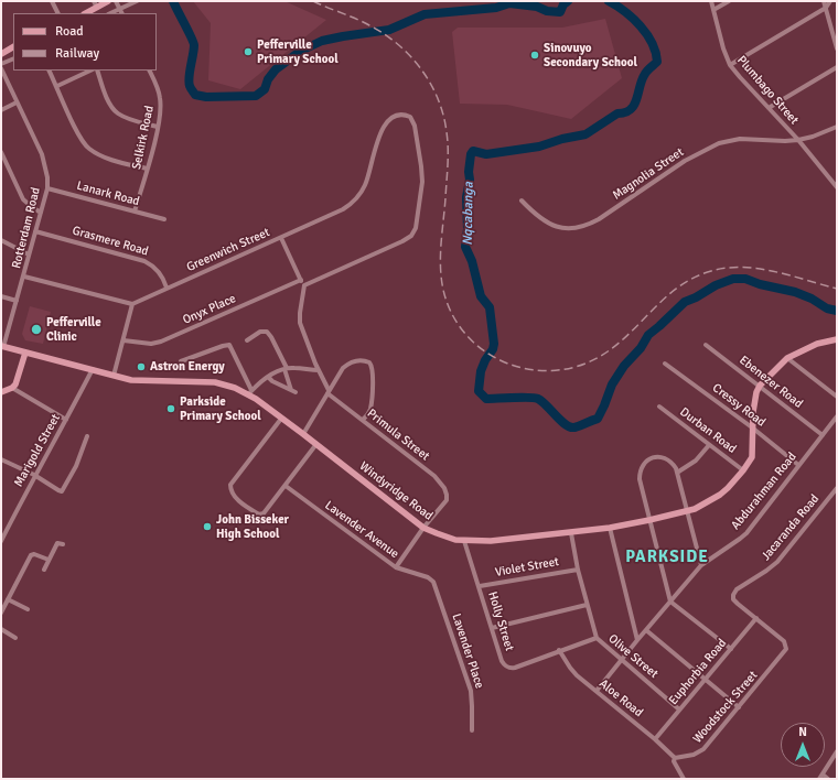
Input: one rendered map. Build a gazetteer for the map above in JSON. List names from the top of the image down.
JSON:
{
  "streets": {
    "street": [
      "Plumbago Street",
      "Selkirk Road",
      "Magnolia Street",
      "Lanark Road",
      "Rotterdam Road",
      "Grasmere Road",
      "Greenwich Street",
      "Onyx Place",
      "Ebenezer Road",
      "Cressy Road",
      "Durban Road",
      "Primula Street",
      "Marigold Street",
      "Windyridge Road",
      "Abdurahman Road",
      "Jacaranda Road",
      "Lavender Avenue",
      "Violet Street",
      "Holly Street",
      "Lavender Place",
      "Olive Street",
      "Euphorbia Road",
      "Aloe Road",
      "Woodstock Street"
    ]
  },
  "crossings": [
    ["Plumbago Street", "Magnolia Street"],
    ["Selkirk Road", "Lanark Road"],
    ["Lanark Road", "Rotterdam Road"],
    ["Rotterdam Road", "Grasmere Road"],
    ["Rotterdam Road", "Windyridge Road"],
    ["Grasmere Road", "Greenwich Street"],
    ["Ebenezer Road", "Windyridge Road"],
    ["Ebenezer Road", "Abdurahman Road"],
    ["Cressy Road", "Windyridge Road"],
    ["Cressy Road", "Abdurahman Road"],
    ["Durban Road", "Windyridge Road"],
    ["Primula Street", "Windyridge Road"],
    ["Marigold Street", "Windyridge Road"],
    ["Windyridge Road", "Holly Street"],
    ["Windyridge Road", "Olive Street"],
    ["Abdurahman Road", "Olive Street"],
    ["Abdurahman Road", "Aloe Road"],
    ["Jacaranda Road", "Euphorbia Road"],
    ["Jacaranda Road", "Woodstock Street"],
    ["Lavender Avenue", "Lavender Place"],
    ["Violet Street", "Holly Street"],
    ["Violet Street", "Olive Street"],
    ["Holly Street", "Olive Street"],
    ["Holly Street", "Aloe Road"],
    ["Olive Street", "Euphorbia Road"],
    ["Euphorbia Road", "Aloe Road"],
    ["Euphorbia Road", "Woodstock Street"],
    ["Aloe Road", "Woodstock Street"]
  ],
  "districts": ["PARKSIDE"],
  "water": ["Nqcabanga"],
  "places": [
    "Pefferville Primary School",
    "Sinovuyo Secondary School",
    "Pefferville Clinic",
    "Astron Energy",
    "Parkside Primary School",
    "John Bisseker High School"
  ],
  "legend": ["Road", "Railway"],
  "north": "top"
}
